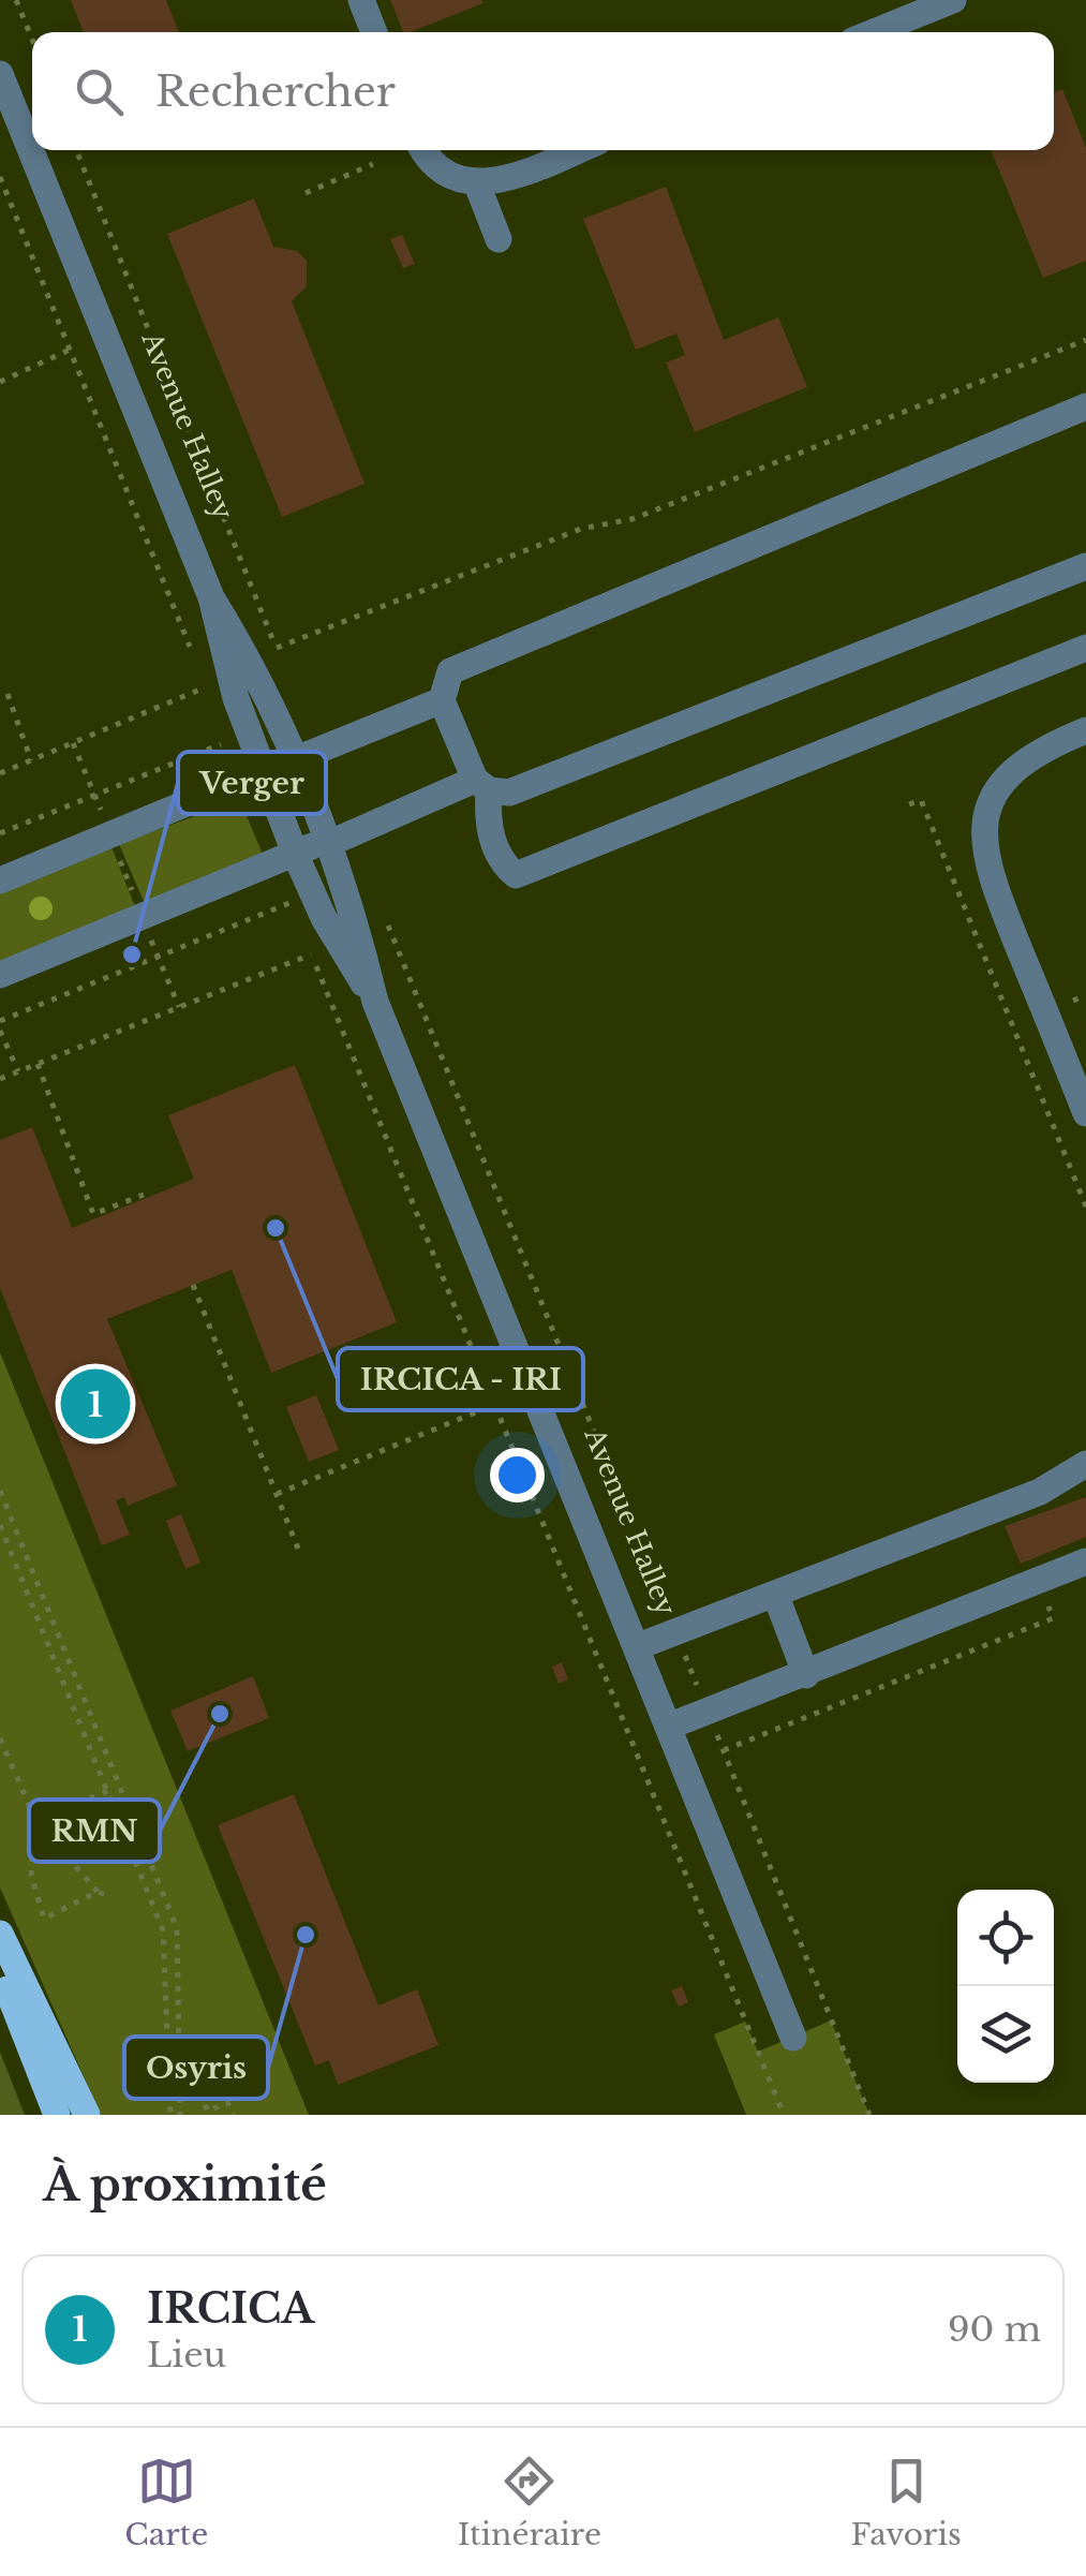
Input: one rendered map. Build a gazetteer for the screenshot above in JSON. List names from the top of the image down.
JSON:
{
  "streets": {
    "street": ["Avenue Halley"]
  },
  "places": [
    "Verger",
    "IRCICA - IRI",
    "RMN",
    "Osyris"
  ],
  "page": {
    "search": "Rechercher",
    "pins": "1",
    "heading": "À proximité",
    "list": [
      {
        "mark": "1",
        "name": "IRCICA",
        "note": "Lieu",
        "value": "90 m"
      }
    ],
    "nav": ["Carte", "Itinéraire", "Favoris"]
  }
}
